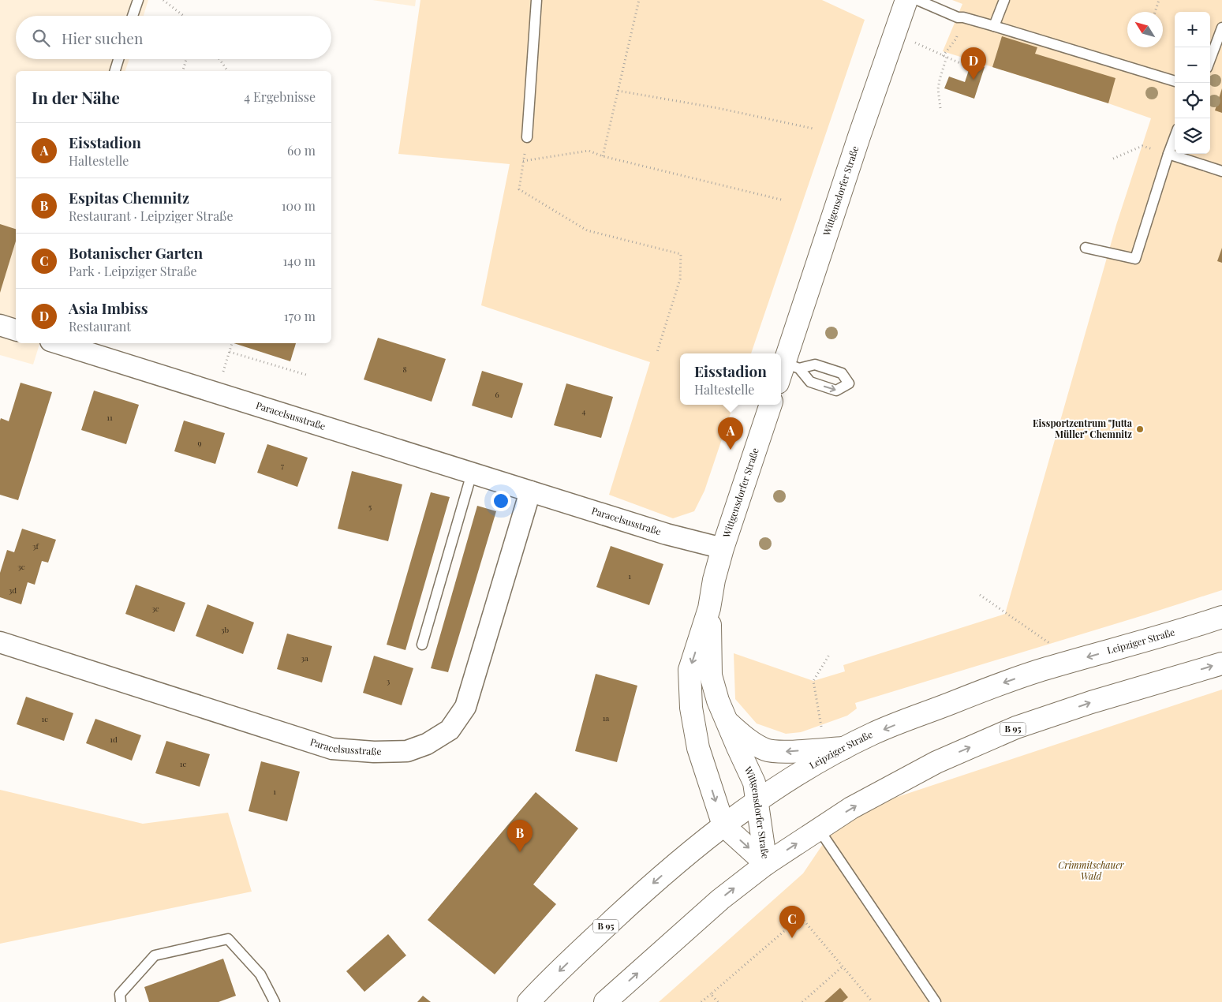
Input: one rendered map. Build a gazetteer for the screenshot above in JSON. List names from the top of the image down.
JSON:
{
  "streets": {
    "main road": ["Wittgensdorfer Straße", "Leipziger Straße", "B 95"],
    "street": ["Paracelsusstraße"]
  },
  "crossings": [
    ["Wittgensdorfer Straße", "Paracelsusstraße"],
    ["Wittgensdorfer Straße", "Leipziger Straße"],
    ["Wittgensdorfer Straße", "B 95"]
  ],
  "parks": ["Crimmitschauer Wald"],
  "places": ["Eissportzentrum \"Jutta Müller\" Chemnitz"],
  "house_numbers": [
    "8",
    "6",
    "4",
    "11",
    "9",
    "7",
    "5",
    "3f",
    "3e",
    "1",
    "3d",
    "3c",
    "3b",
    "3a",
    "3",
    "1a",
    "1e",
    "1d",
    "1c",
    "1"
  ],
  "north": "top left",
  "page": {
    "map_buttons": ["+", "−"],
    "search": "Hier suchen",
    "pins": [
      "D",
      "A",
      "B",
      "C"
    ],
    "heading": ["In der Nähe", "4 Ergebnisse"],
    "list": [
      {
        "mark": "A",
        "name": "Eisstadion",
        "note": "Haltestelle",
        "value": "60 m"
      },
      {
        "mark": "B",
        "name": "Espitas Chemnitz",
        "note": "Restaurant · Leipziger Straße",
        "value": "100 m"
      },
      {
        "mark": "C",
        "name": "Botanischer Garten",
        "note": "Park · Leipziger Straße",
        "value": "140 m"
      },
      {
        "mark": "D",
        "name": "Asia Imbiss",
        "note": "Restaurant",
        "value": "170 m"
      }
    ],
    "popup": ["Eisstadion", "Haltestelle"]
  }
}
